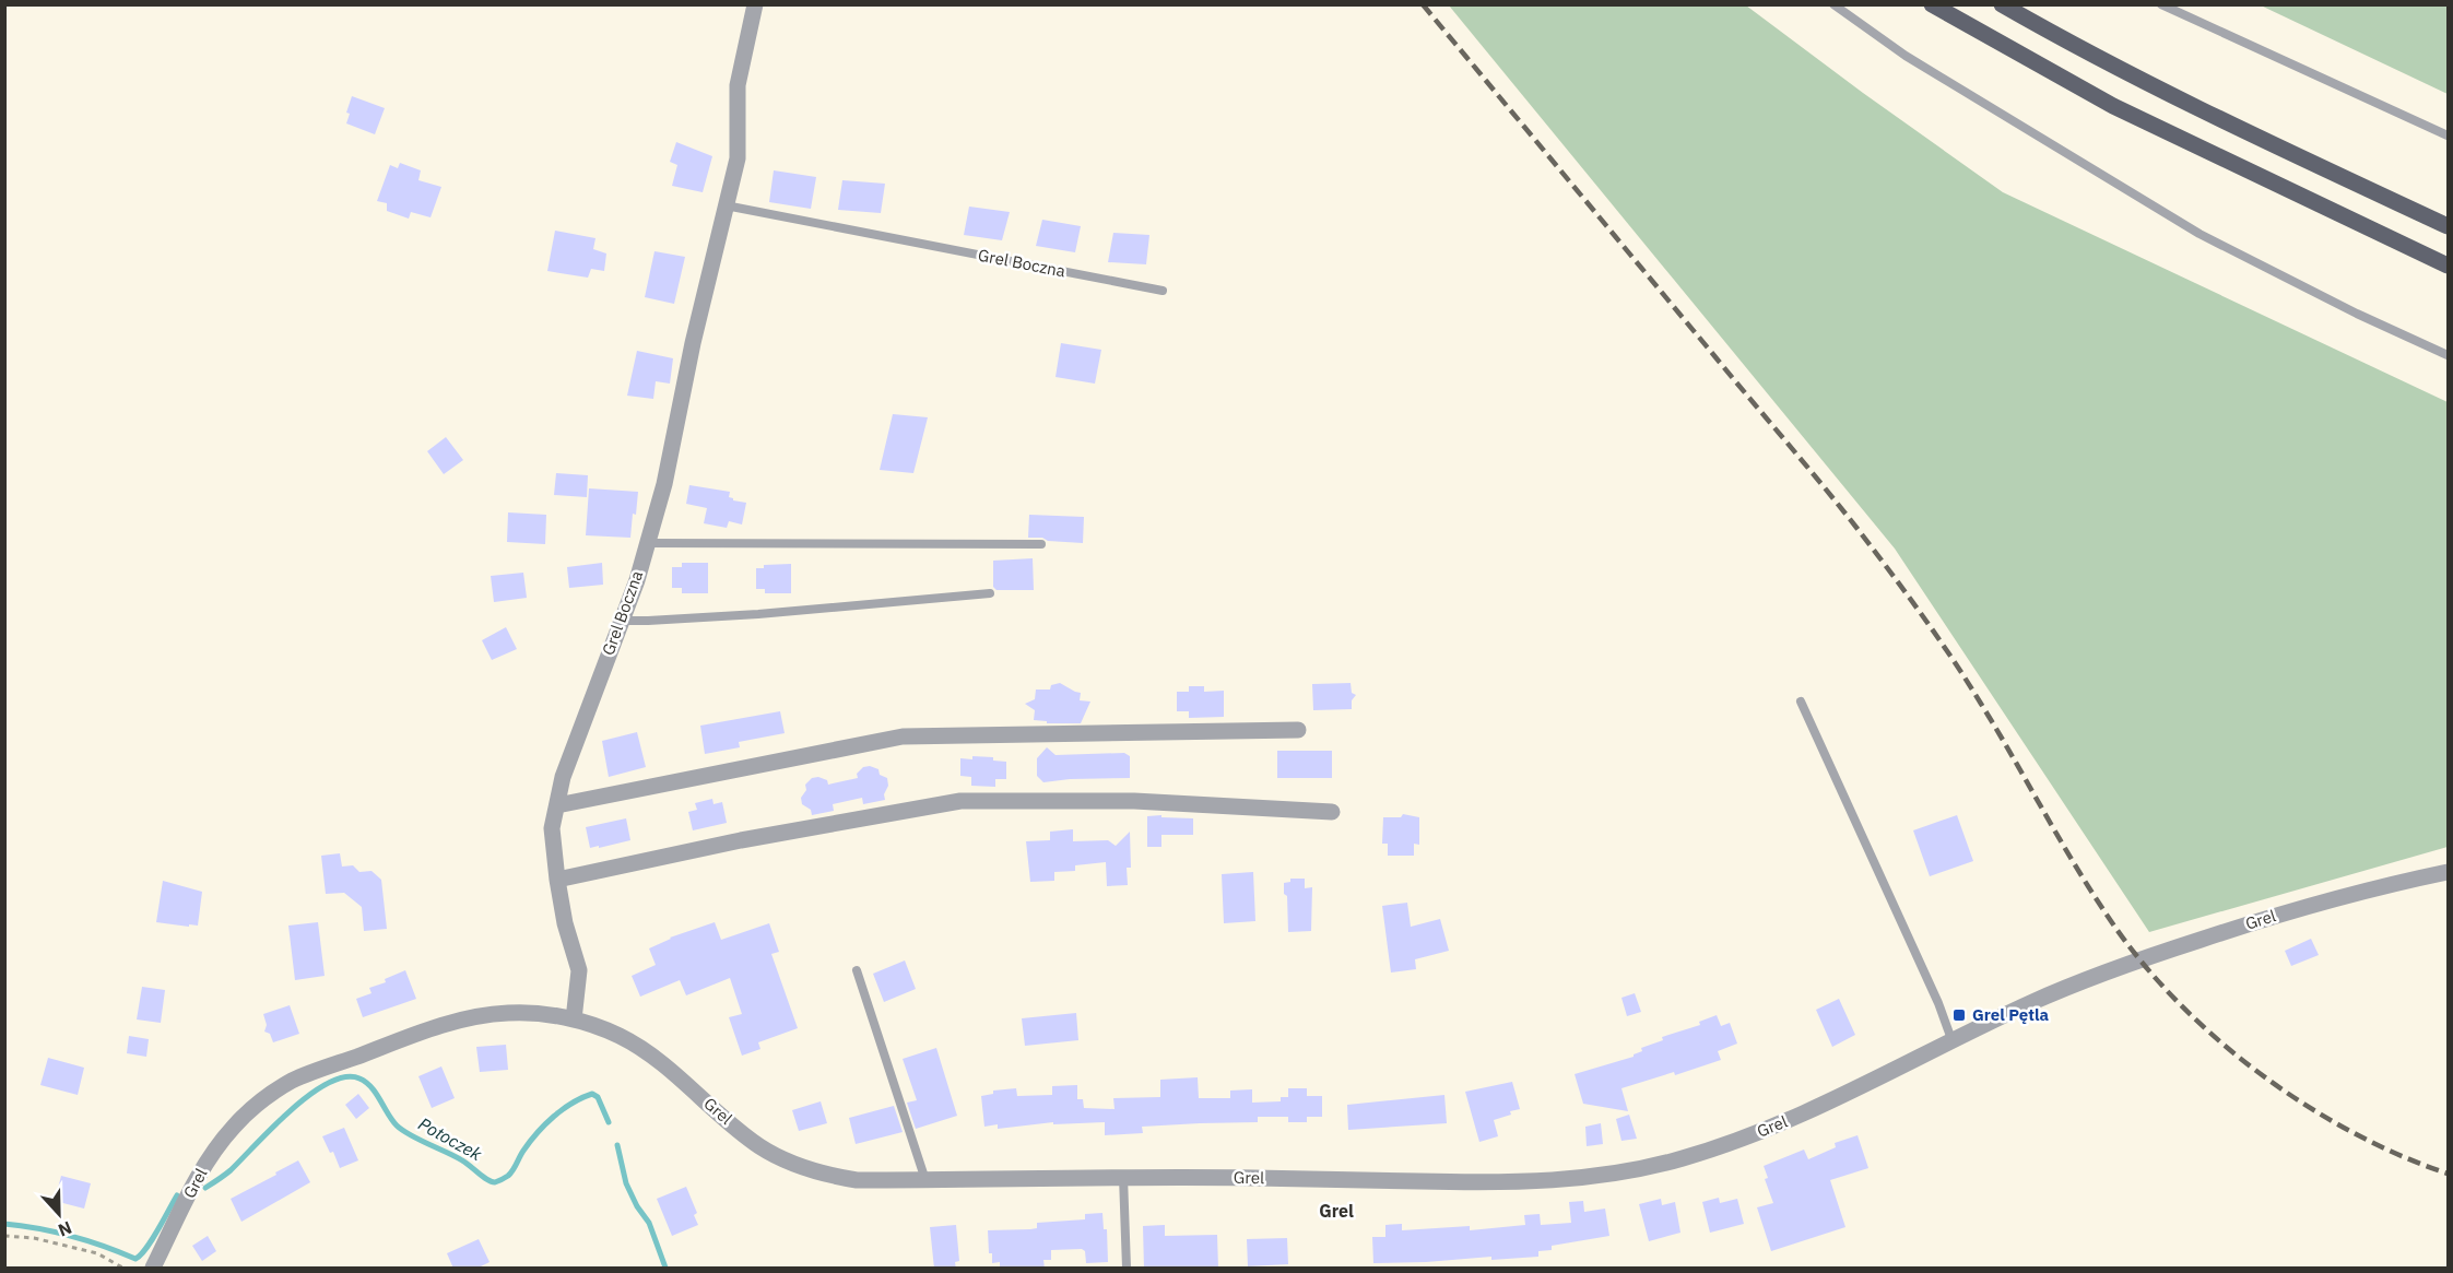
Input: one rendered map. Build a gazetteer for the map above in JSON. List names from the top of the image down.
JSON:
{
  "streets": {
    "street": ["Grel Boczna", "Grel"]
  },
  "crossings": [
    ["Grel Boczna", "Grel"]
  ],
  "districts": ["Grel"],
  "water": ["Potoczek"],
  "places": {
    "transit": ["Grel Pętla"]
  },
  "north": "bottom"
}
